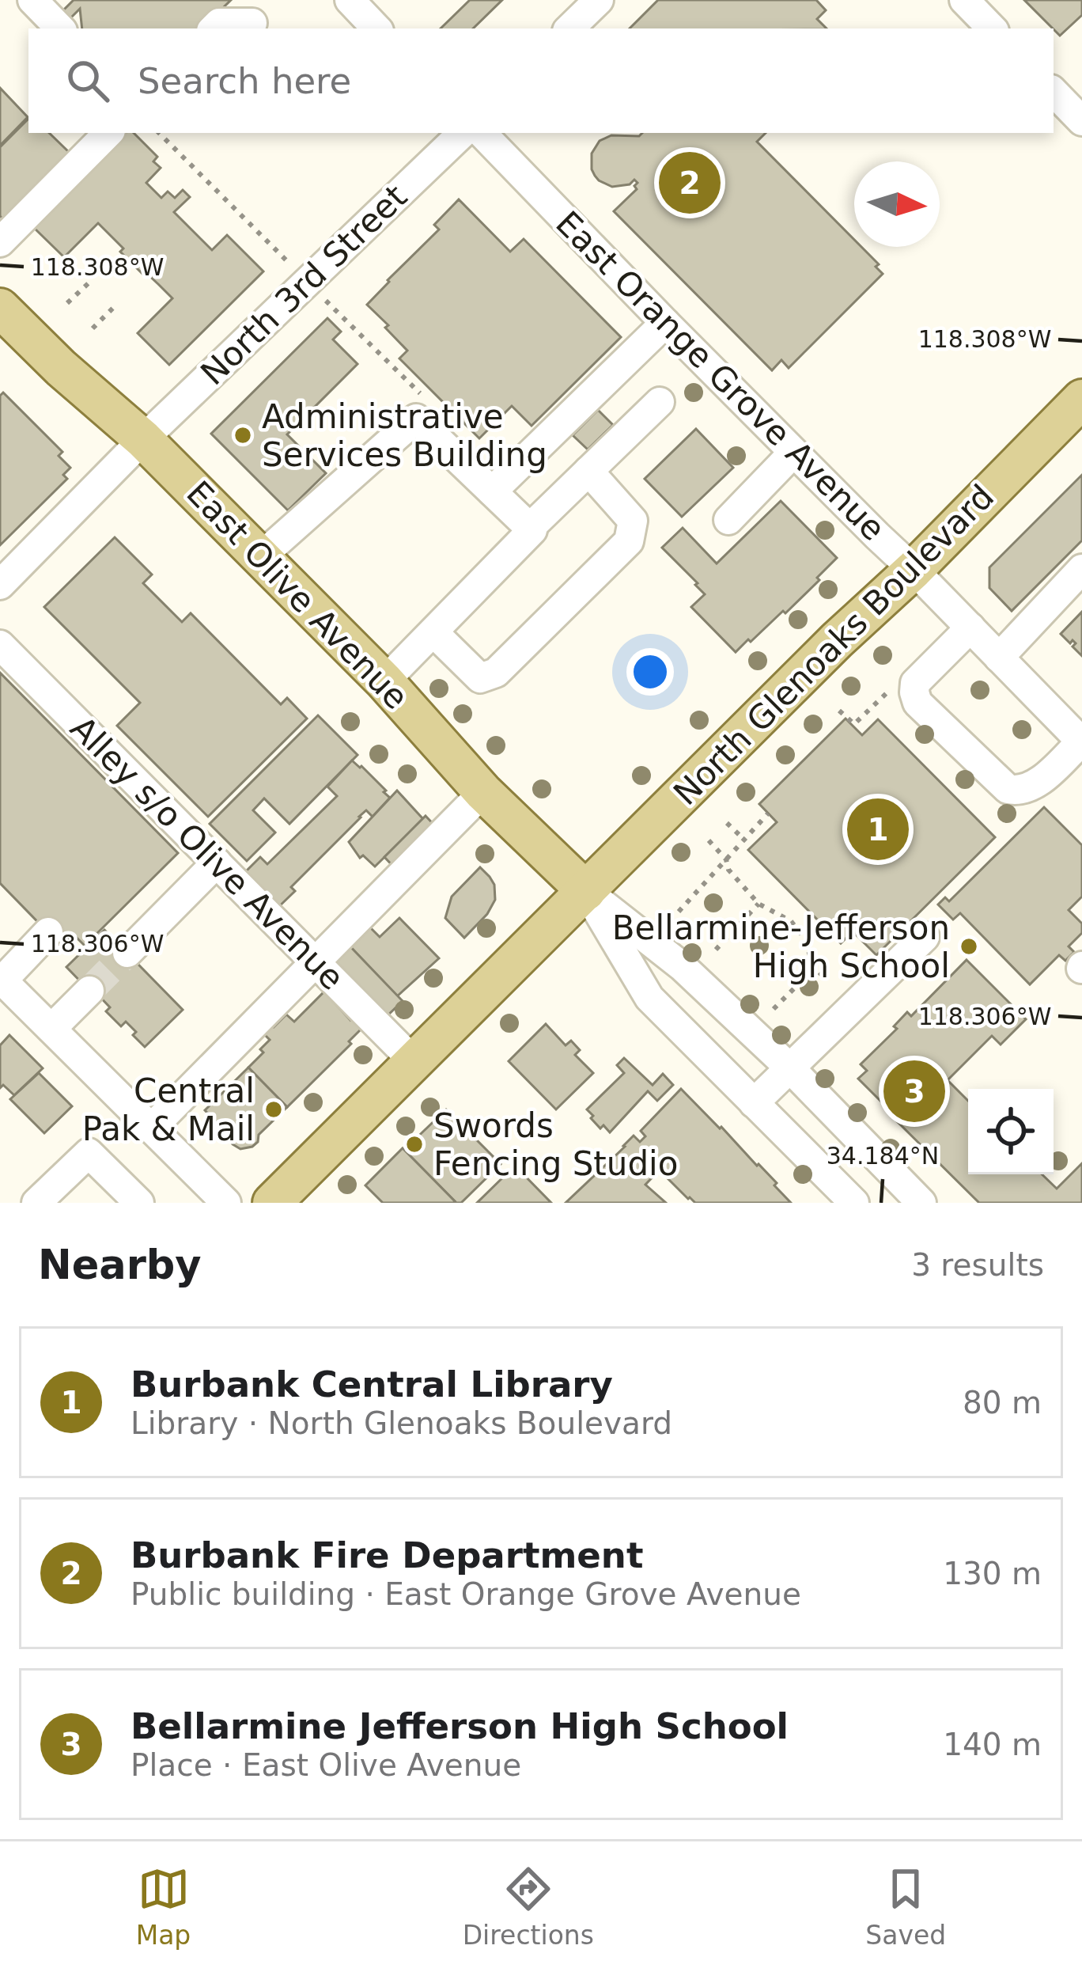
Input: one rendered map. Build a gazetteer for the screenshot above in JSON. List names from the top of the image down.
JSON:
{
  "streets": {
    "main road": ["East Olive Avenue", "North Glenoaks Boulevard"],
    "street": ["North 3rd Street", "East Orange Grove Avenue", "Alley s/o Olive Avenue"]
  },
  "crossings": [
    ["North 3rd Street", "East Olive Avenue"],
    ["East Orange Grove Avenue", "North Glenoaks Boulevard"],
    ["East Olive Avenue", "North Glenoaks Boulevard"],
    ["North Glenoaks Boulevard", "Alley s/o Olive Avenue"]
  ],
  "places": [
    "Administrative Services Building",
    "Bellarmine-Jefferson High School",
    "Central Pak & Mail",
    "Swords Fencing Studio"
  ],
  "north": "right",
  "page": {
    "search": "Search here",
    "pins": ["2", "1", "3"],
    "heading": ["Nearby", "3 results"],
    "list": [
      {
        "mark": "1",
        "name": "Burbank Central Library",
        "note": "Library · North Glenoaks Boulevard",
        "value": "80 m"
      },
      {
        "mark": "2",
        "name": "Burbank Fire Department",
        "note": "Public building · East Orange Grove Avenue",
        "value": "130 m"
      },
      {
        "mark": "3",
        "name": "Bellarmine Jefferson High School",
        "note": "Place · East Olive Avenue",
        "value": "140 m"
      }
    ],
    "nav": ["Map", "Directions", "Saved"]
  },
  "coordinates": ["118.308°W", "118.306°W", "34.184°N"]
}
